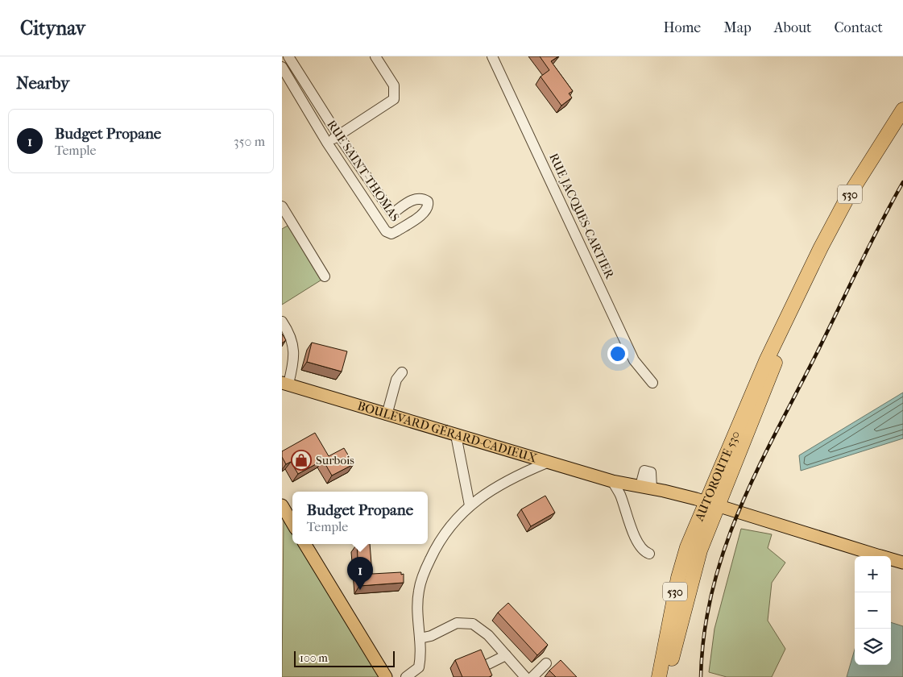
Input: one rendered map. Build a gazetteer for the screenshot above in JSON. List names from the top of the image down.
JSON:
{
  "streets": {
    "highway": ["530", "AUTOROUTE 530"],
    "main road": ["BOULEVARD GÉRARD-CADIEUX"],
    "street": ["RUE SAINT-THOMAS", "RUE JACQUES-CARTIER"]
  },
  "crossings": [
    ["BOULEVARD GÉRARD-CADIEUX", "AUTOROUTE 530"]
  ],
  "places": {
    "shop": ["Surbois"]
  },
  "scale_bar": "100 m",
  "page": {
    "header": "Citynav",
    "nav": [
      "Home",
      "Map",
      "About",
      "Contact"
    ],
    "heading": "Nearby",
    "list": [
      {
        "mark": "1",
        "name": "Budget Propane",
        "note": "Temple",
        "value": "350 m"
      }
    ],
    "popup": ["Budget Propane", "Temple"],
    "map_buttons": ["+", "−"],
    "pins": "1",
    "scale": "100 m"
  }
}
